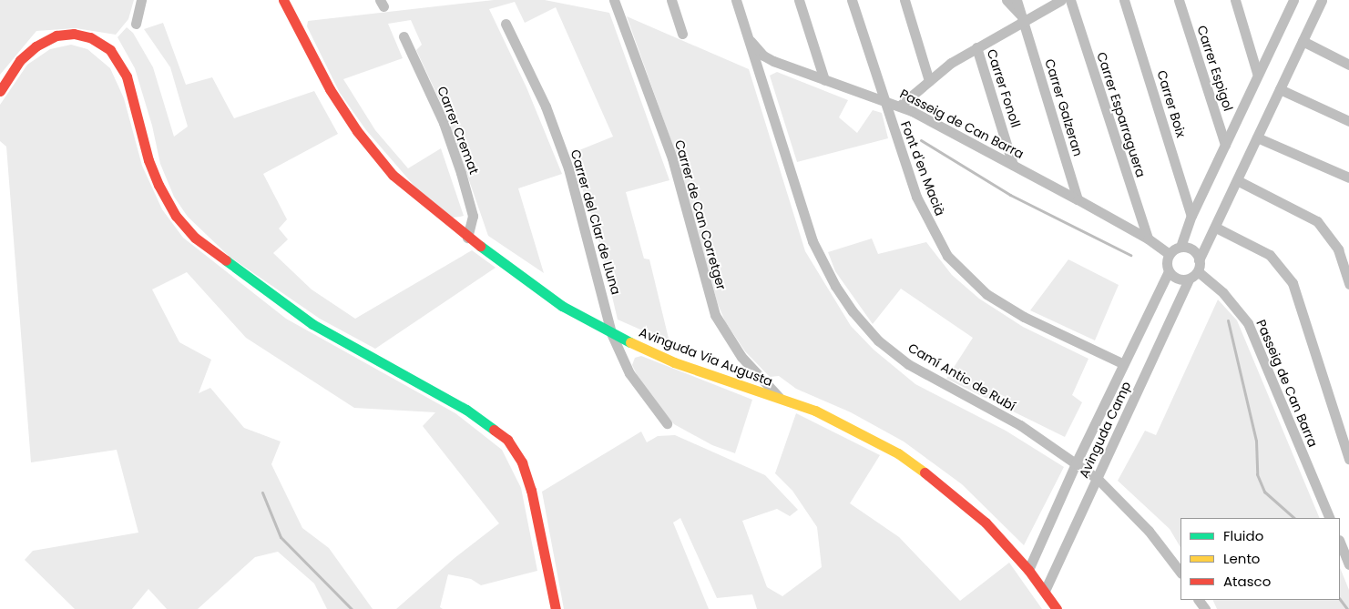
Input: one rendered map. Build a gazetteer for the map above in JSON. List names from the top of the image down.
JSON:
{
  "streets": {
    "street": [
      "Carrer Espigol",
      "Carrer Fonoll",
      "Carrer Boix",
      "Carrer Galzeran",
      "Carrer Esparraguera",
      "Passeig de Can Barra",
      "Carrer Cremat",
      "Font d'en Macià",
      "Carrer de Can Corretger",
      "Carrer del Clar de Lluna",
      "Avinguda Via Augusta",
      "Camí Antic de Rubí",
      "Avinguda Camp"
    ]
  },
  "crossings": [
    ["Carrer Fonoll", "Passeig de Can Barra"],
    ["Carrer Galzeran", "Passeig de Can Barra"],
    ["Carrer Esparraguera", "Passeig de Can Barra"],
    ["Passeig de Can Barra", "Font d'en Macià"],
    ["Passeig de Can Barra", "Camí Antic de Rubí"],
    ["Passeig de Can Barra", "Avinguda Camp"],
    ["Carrer Cremat", "Avinguda Via Augusta"],
    ["Font d'en Macià", "Avinguda Camp"],
    ["Carrer de Can Corretger", "Avinguda Via Augusta"],
    ["Carrer del Clar de Lluna", "Avinguda Via Augusta"],
    ["Avinguda Via Augusta", "Avinguda Camp"],
    ["Camí Antic de Rubí", "Avinguda Camp"]
  ],
  "legend": ["Fluido", "Lento", "Atasco"]
}
